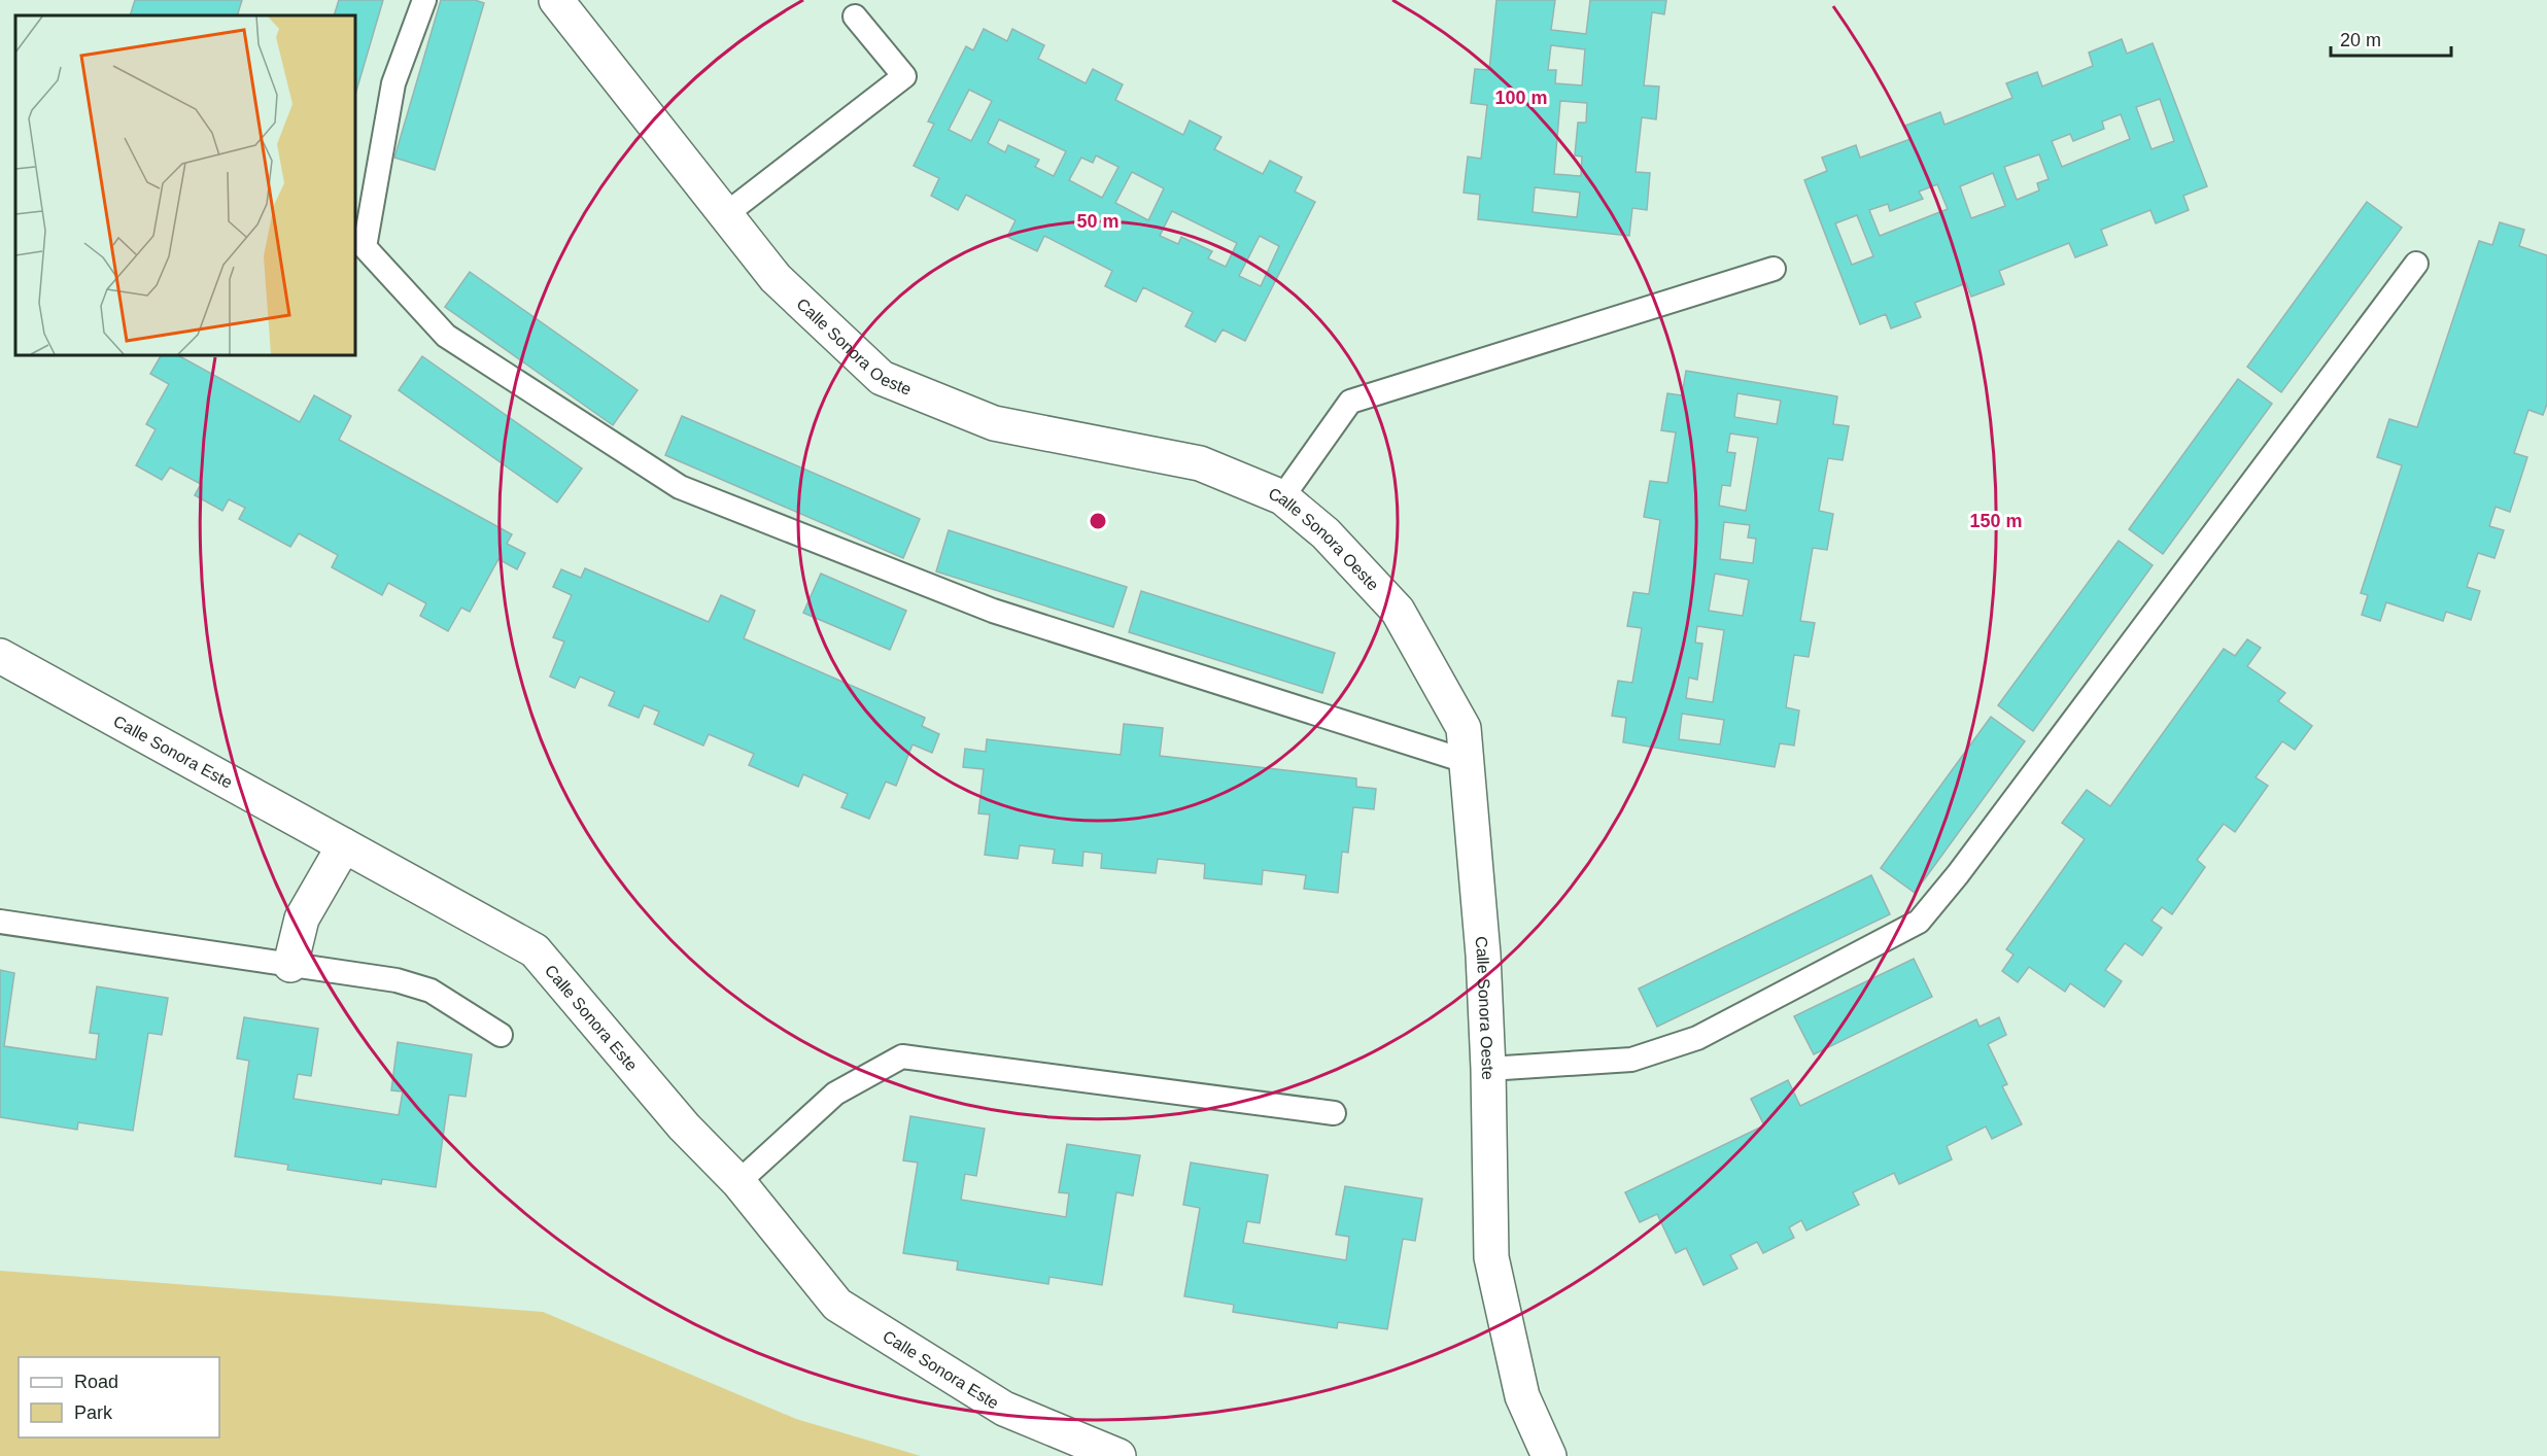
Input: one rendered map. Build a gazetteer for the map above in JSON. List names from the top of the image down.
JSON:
{
  "streets": {
    "street": ["Calle Sonora Oeste", "Calle Sonora Este"]
  },
  "legend": ["Road", "Park"],
  "scale_bar": "20 m",
  "rings": ["100 m", "50 m", "150 m"]
}
